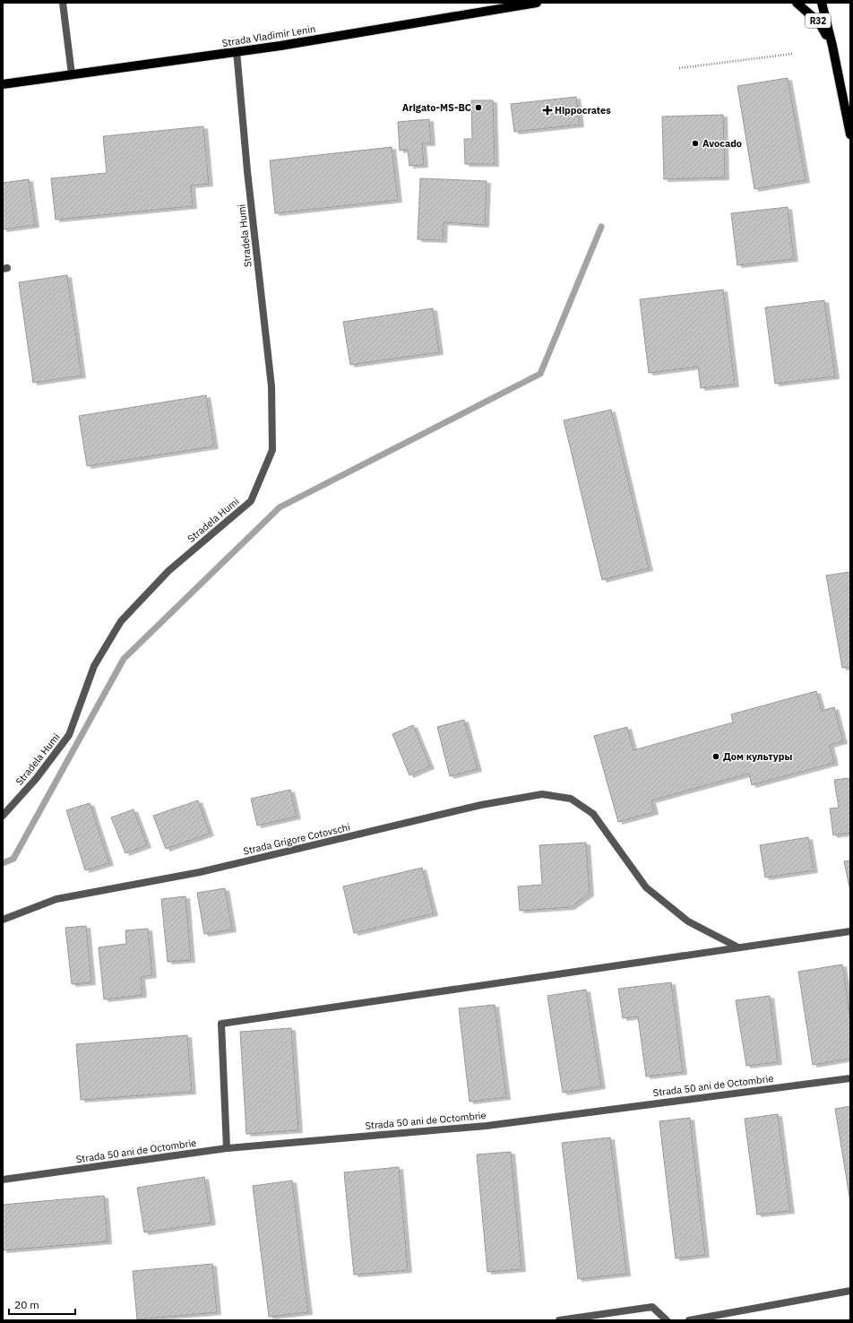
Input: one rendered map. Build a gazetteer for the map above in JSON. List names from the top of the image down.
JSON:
{
  "streets": {
    "main road": ["R32", "Strada Vladimir Lenin"],
    "street": ["Stradela Humi", "Strada Grigore Cotovschi", "Strada 50 ani de Octombrie"]
  },
  "crossings": [
    ["Strada Vladimir Lenin", "Stradela Humi"]
  ],
  "places": {
    "other": ["Arigato-MS-BC", "Avocado", "Дом культуры"],
    "health": ["Hippocrates"]
  },
  "scale_bar": "20 m"
}
